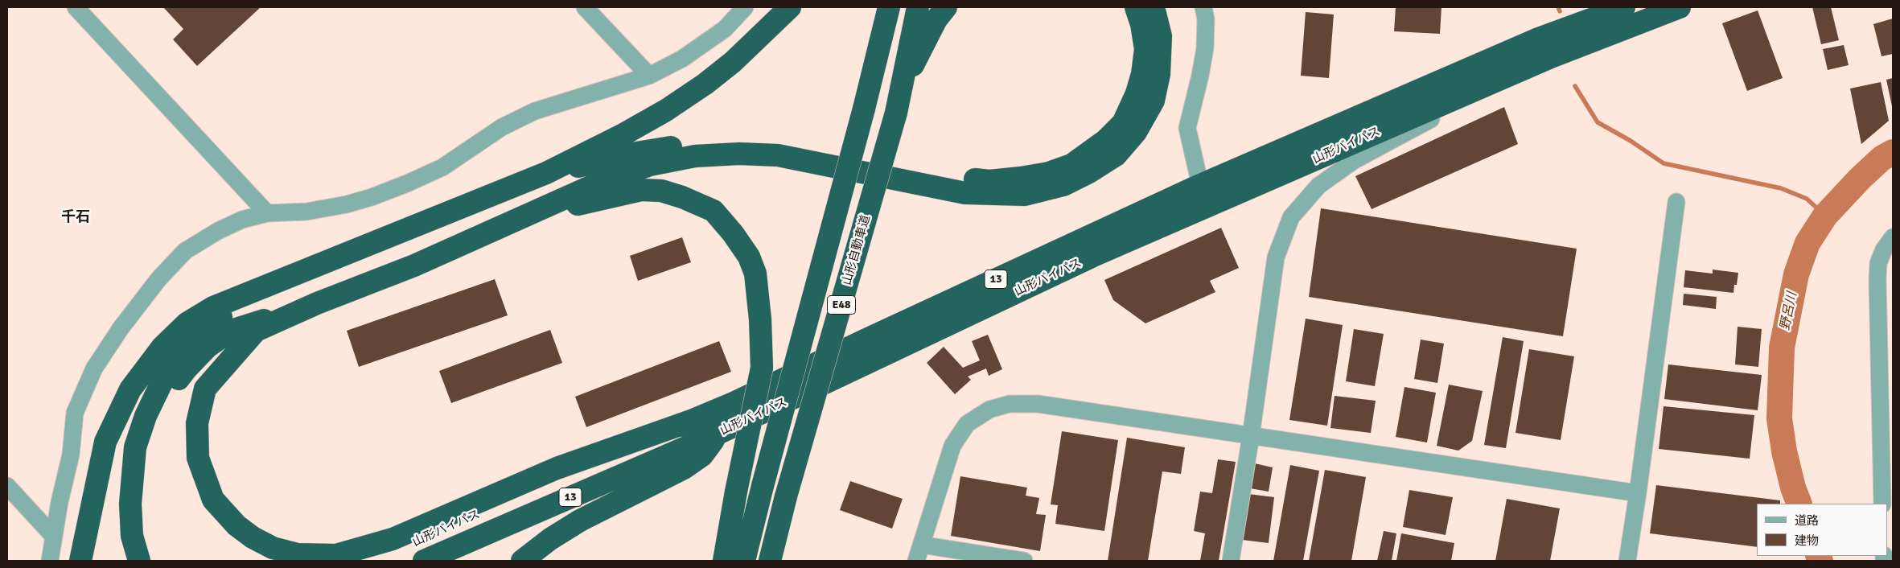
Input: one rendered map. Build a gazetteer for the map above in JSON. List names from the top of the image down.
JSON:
{
  "streets": {
    "highway": [
      "山形バイパス",
      "山形自動車道",
      "13",
      "E48"
    ]
  },
  "districts": ["千石"],
  "water": ["野呂川"],
  "legend": ["道路", "建物"]
}
